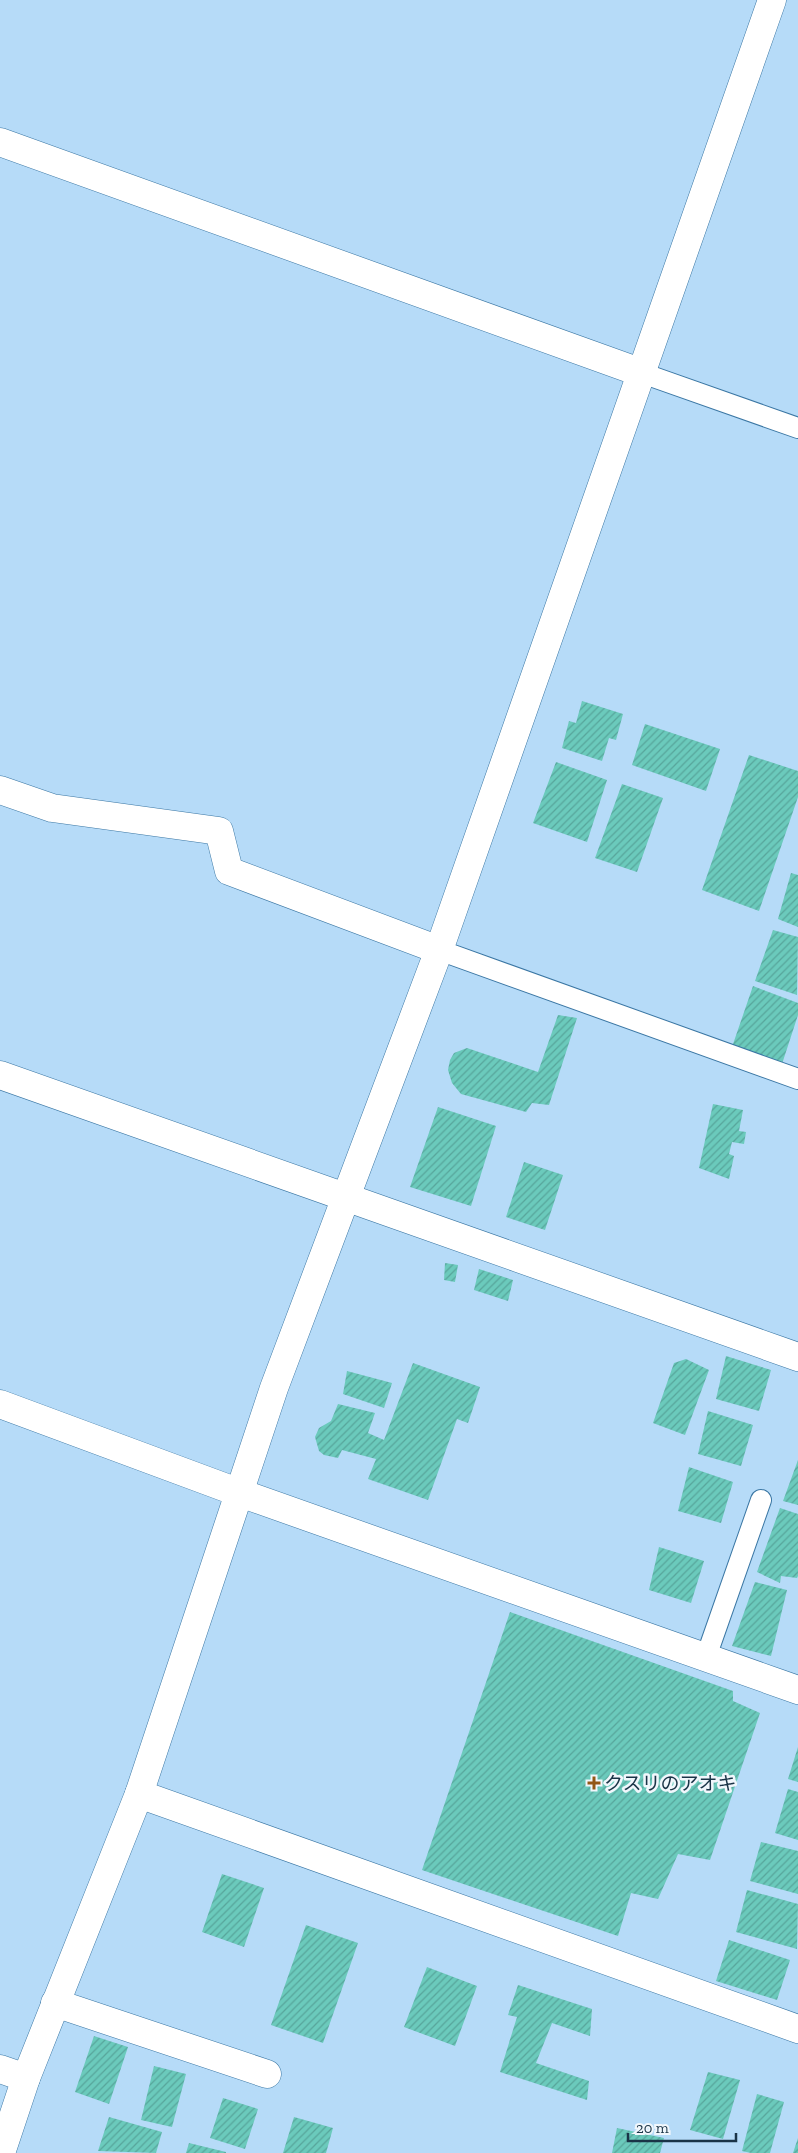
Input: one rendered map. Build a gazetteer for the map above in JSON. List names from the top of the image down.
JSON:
{
  "places": {
    "health": ["クスリのアオキ"]
  },
  "scale_bar": "20 m"
}
